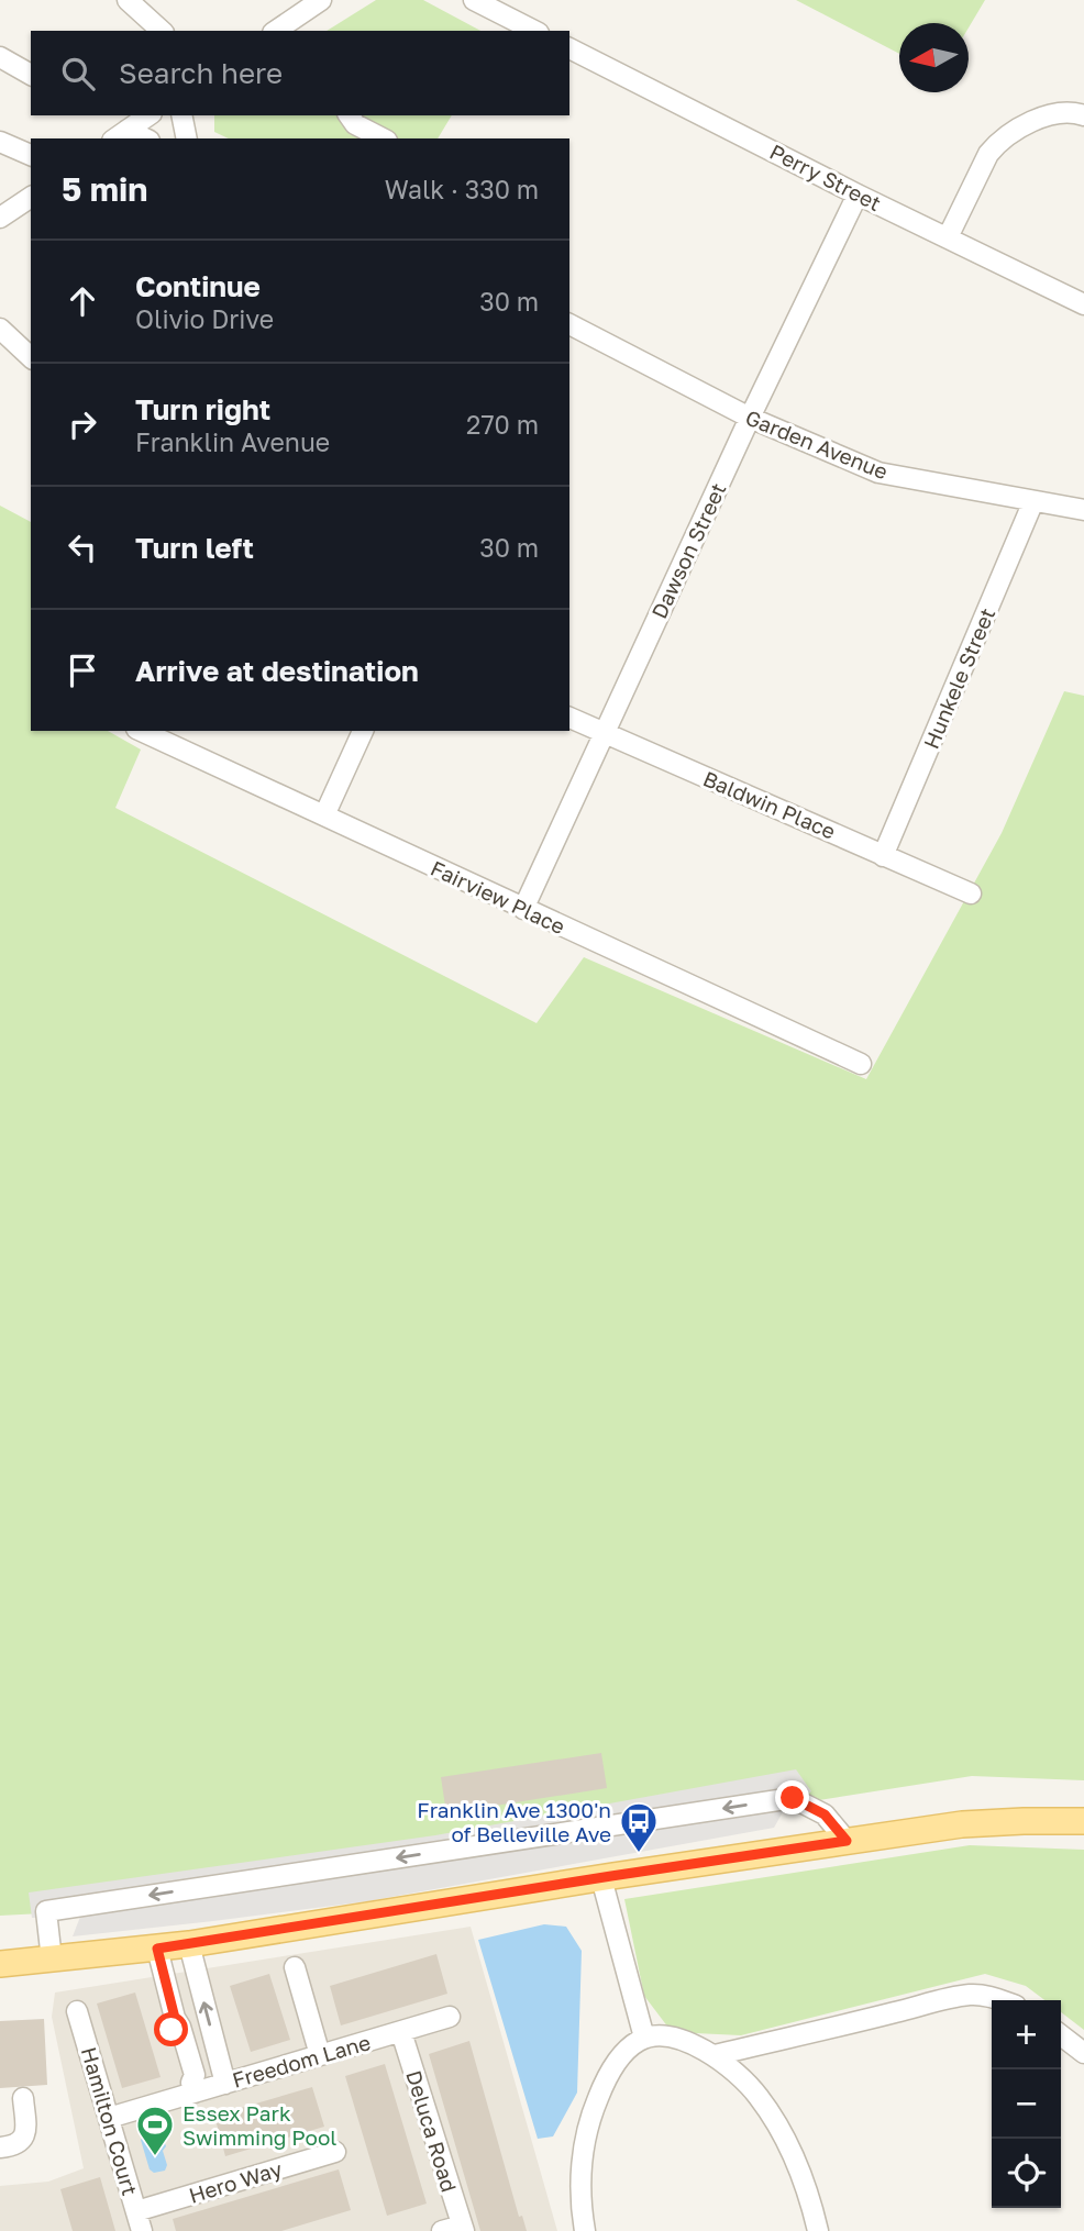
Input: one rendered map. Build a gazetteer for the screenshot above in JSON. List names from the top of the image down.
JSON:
{
  "streets": {
    "street": [
      "Perry Street",
      "Garden Avenue",
      "Dawson Street",
      "Hunkele Street",
      "Baldwin Place",
      "Fairview Place",
      "Freedom Lane",
      "Hamilton Court",
      "Deluca Road",
      "Hero Way"
    ]
  },
  "crossings": [
    ["Perry Street", "Dawson Street"],
    ["Garden Avenue", "Dawson Street"],
    ["Garden Avenue", "Hunkele Street"],
    ["Dawson Street", "Baldwin Place"],
    ["Dawson Street", "Fairview Place"],
    ["Hunkele Street", "Baldwin Place"],
    ["Freedom Lane", "Hamilton Court"],
    ["Freedom Lane", "Deluca Road"],
    ["Hamilton Court", "Hero Way"]
  ],
  "places": {
    "bus stop": ["Franklin Ave 1300'n of Belleville Ave"],
    "sports": ["Essex Park Swimming Pool"]
  },
  "north": "left",
  "page": {
    "search": "Search here",
    "heading": ["5 min", "Walk · 330 m"],
    "list": [
      ["Continue", "Olivio Drive", "30 m"],
      ["Turn right", "Franklin Avenue", "270 m"],
      ["Turn left", "30 m"],
      "Arrive at destination"
    ],
    "map_buttons": ["+", "−"]
  }
}
